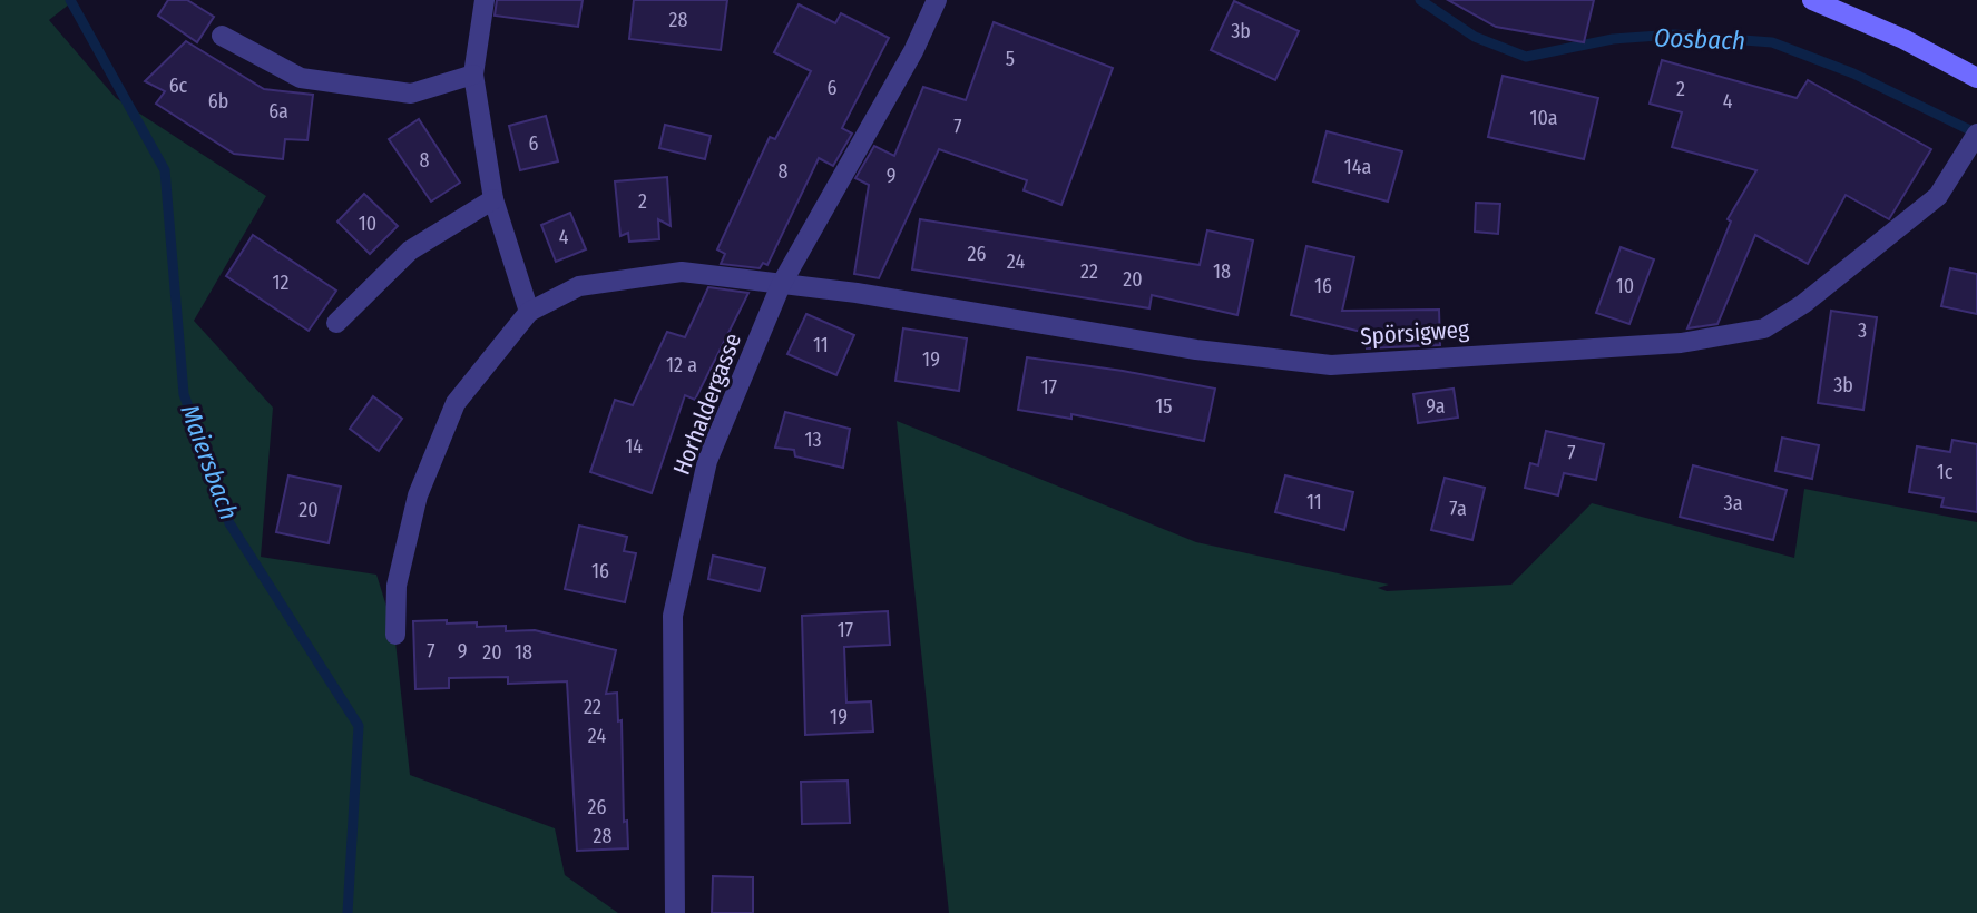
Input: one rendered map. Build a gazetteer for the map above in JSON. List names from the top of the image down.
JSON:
{
  "streets": {
    "street": ["Spörsigweg", "Horhaldergasse"]
  },
  "crossings": [
    ["Spörsigweg", "Horhaldergasse"]
  ],
  "water": ["Oosbach", "Maiersbach"],
  "house_numbers": [
    "28",
    "3b",
    "5",
    "6c",
    "6",
    "2",
    "6b",
    "4",
    "6a",
    "10a",
    "7",
    "6",
    "8",
    "14a",
    "8",
    "9",
    "2",
    "10",
    "4",
    "26",
    "24",
    "22",
    "18",
    "20",
    "12",
    "16",
    "10",
    "3",
    "11",
    "19",
    "12 a",
    "3b",
    "17",
    "15",
    "9a",
    "13",
    "14",
    "7",
    "1c",
    "11",
    "3a",
    "7a",
    "20",
    "16",
    "17",
    "7",
    "9",
    "20",
    "18",
    "22",
    "19",
    "24",
    "26",
    "28"
  ]
}
